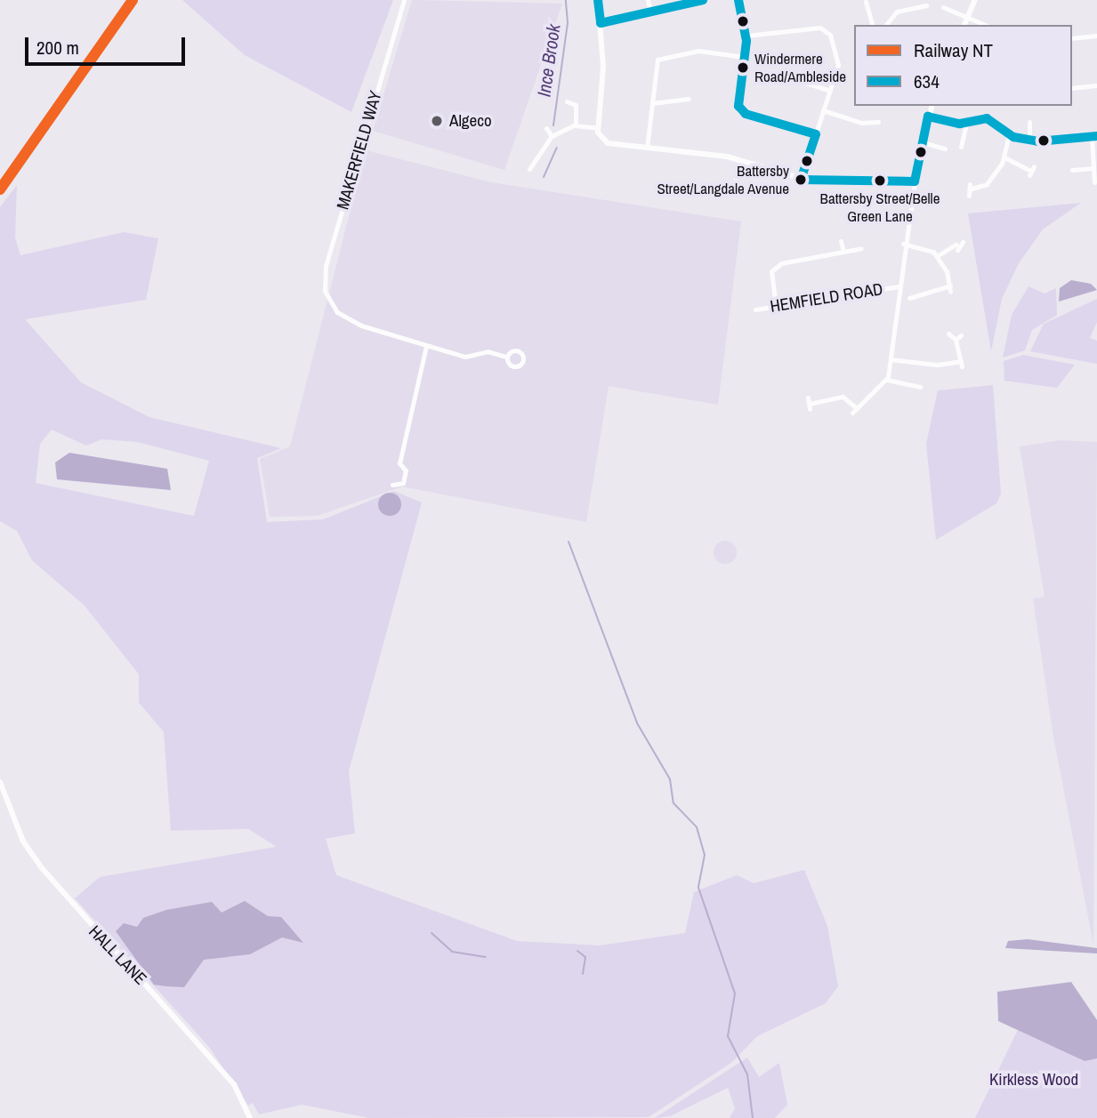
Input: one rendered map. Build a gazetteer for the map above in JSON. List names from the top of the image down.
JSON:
{
  "streets": {
    "street": ["MAKERFIELD WAY", "HEMFIELD ROAD", "HALL LANE"]
  },
  "water": ["Ince Brook"],
  "parks": ["Kirkless Wood"],
  "places": [
    "Windermere Road/Ambleside",
    "Algeco",
    "Battersby Street/Langdale Avenue",
    "Battersby Street/Belle Green Lane"
  ],
  "lines": ["rail line NT", "transit line 634"],
  "legend": ["Railway NT", "634"],
  "scale_bar": "200 m"
}
